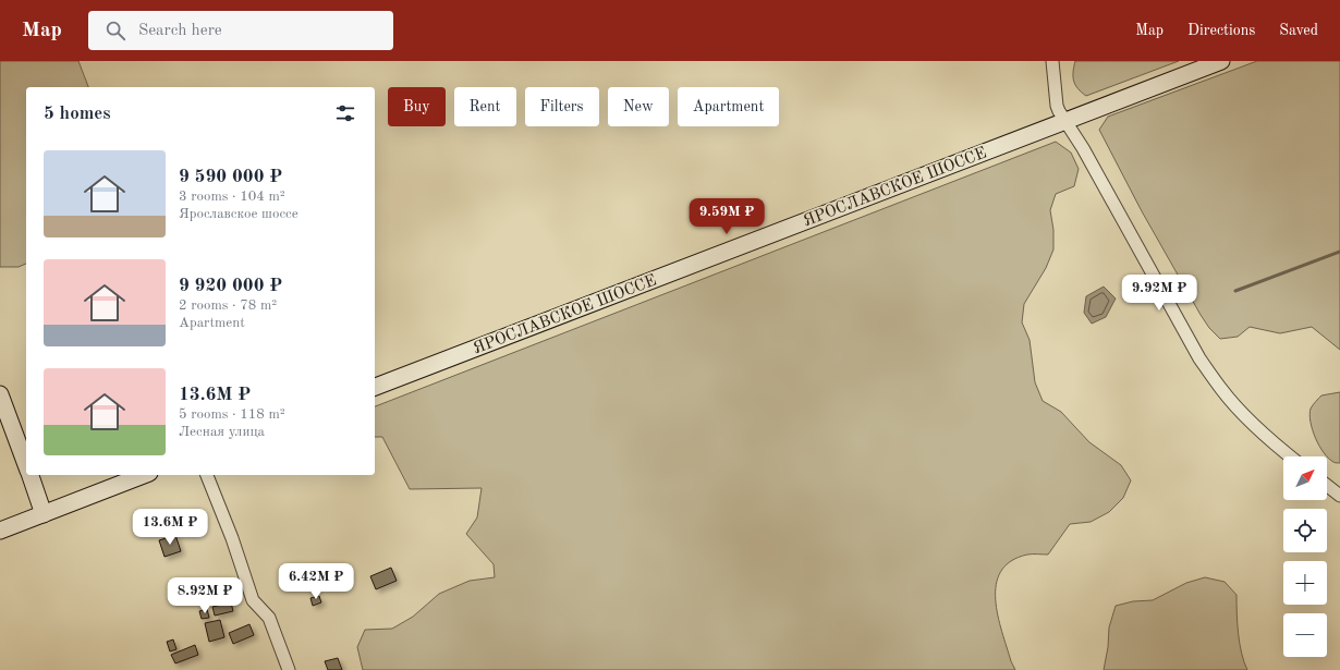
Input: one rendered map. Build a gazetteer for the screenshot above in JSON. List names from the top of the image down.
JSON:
{
  "streets": {
    "main road": ["ЯРОСЛАВСКОЕ ШОССЕ"]
  },
  "north": "top right",
  "page": {
    "header": "Map",
    "search": "Search here",
    "nav": ["Map", "Directions", "Saved"],
    "chip": [
      "Buy",
      "Rent",
      "Filters",
      "New",
      "Apartment"
    ],
    "heading": "5 homes",
    "list": [
      {
        "name": "9 590 000 ₽",
        "note": "3 rooms · 104 m² · Ярославское шоссе"
      },
      {
        "name": "9 920 000 ₽",
        "note": "2 rooms · 78 m² · Apartment"
      },
      {
        "name": "13.6M ₽",
        "note": "5 rooms · 118 m² · Лесная улица"
      }
    ],
    "price": [
      "9.59M ₽",
      "9.92M ₽",
      "13.6M ₽",
      "6.42M ₽",
      "8.92M ₽"
    ],
    "map_buttons": ["+", "−"]
  }
}
